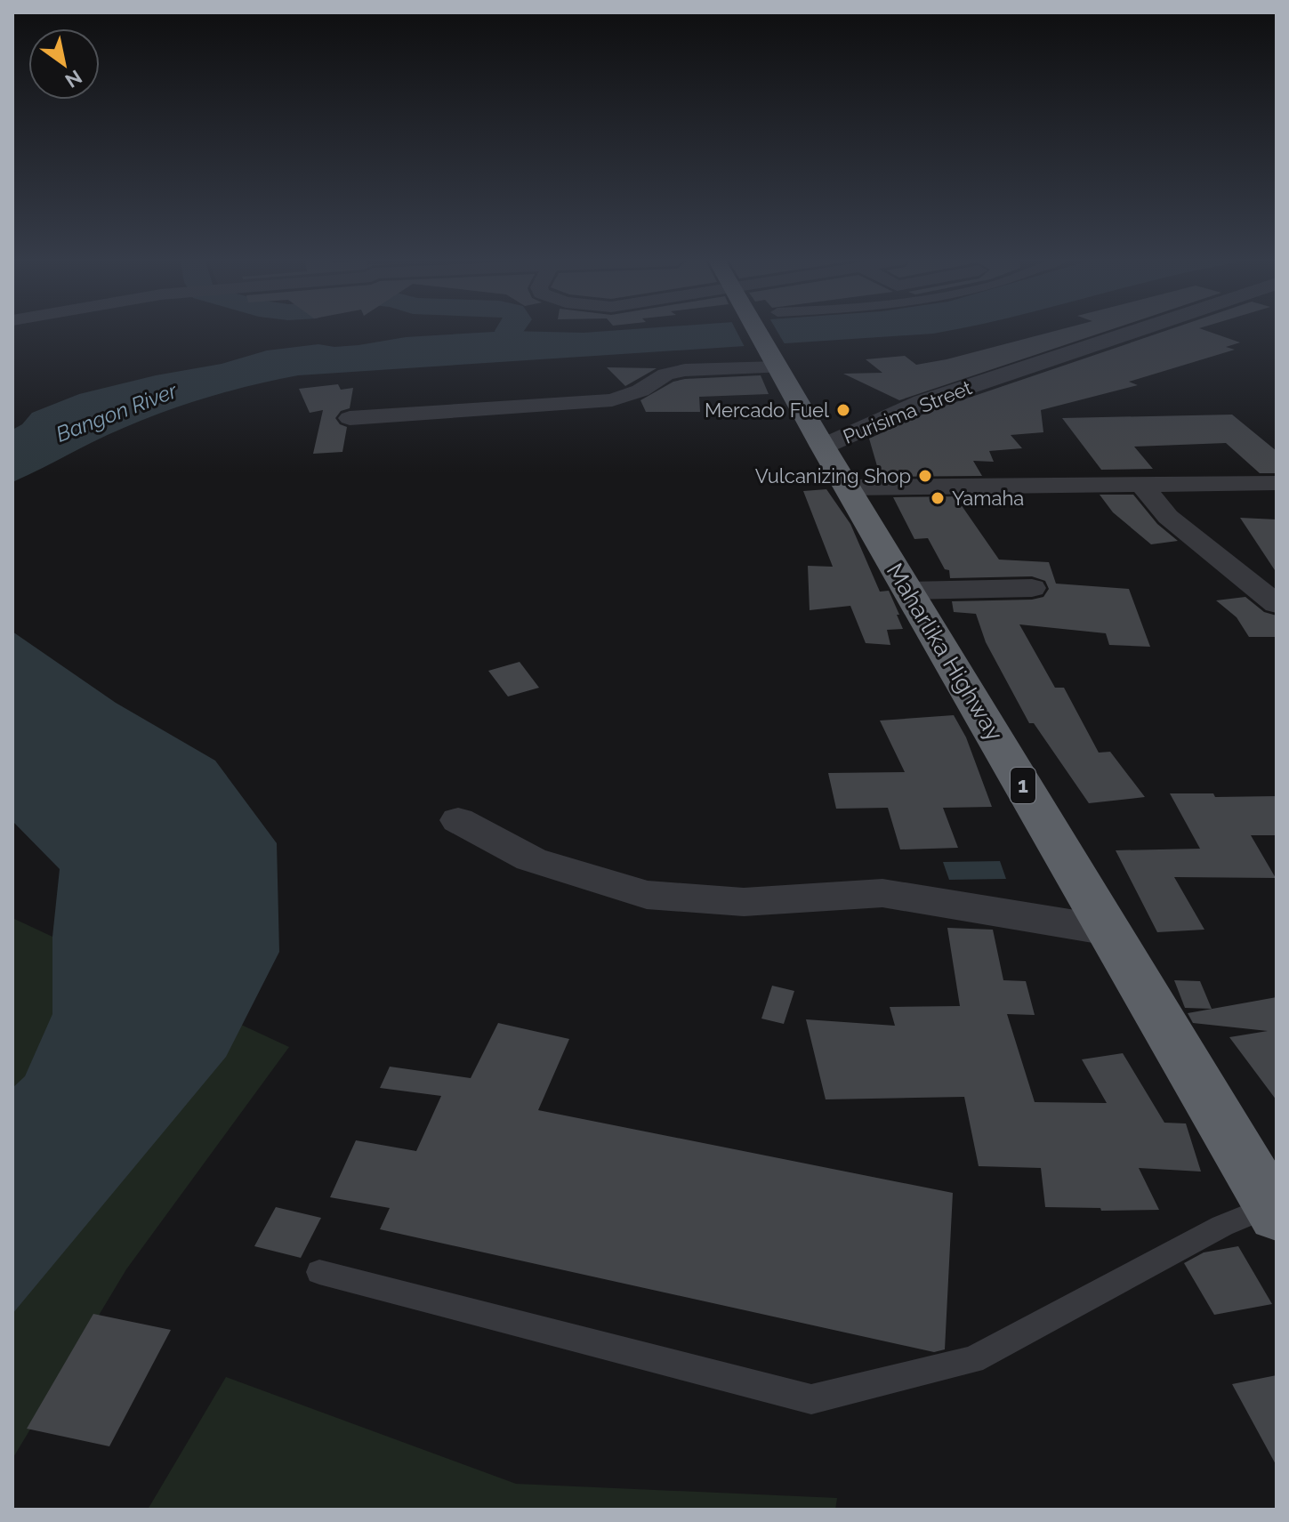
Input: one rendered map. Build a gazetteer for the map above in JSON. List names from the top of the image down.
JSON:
{
  "streets": {
    "highway": ["Maharlika Highway", "1"],
    "street": ["Purisima Street"]
  },
  "crossings": [
    ["Purisima Street", "Maharlika Highway"]
  ],
  "water": ["Bangon River"],
  "places": ["Mercado Fuel", "Vulcanizing Shop", "Yamaha"],
  "north": "bottom right"
}
